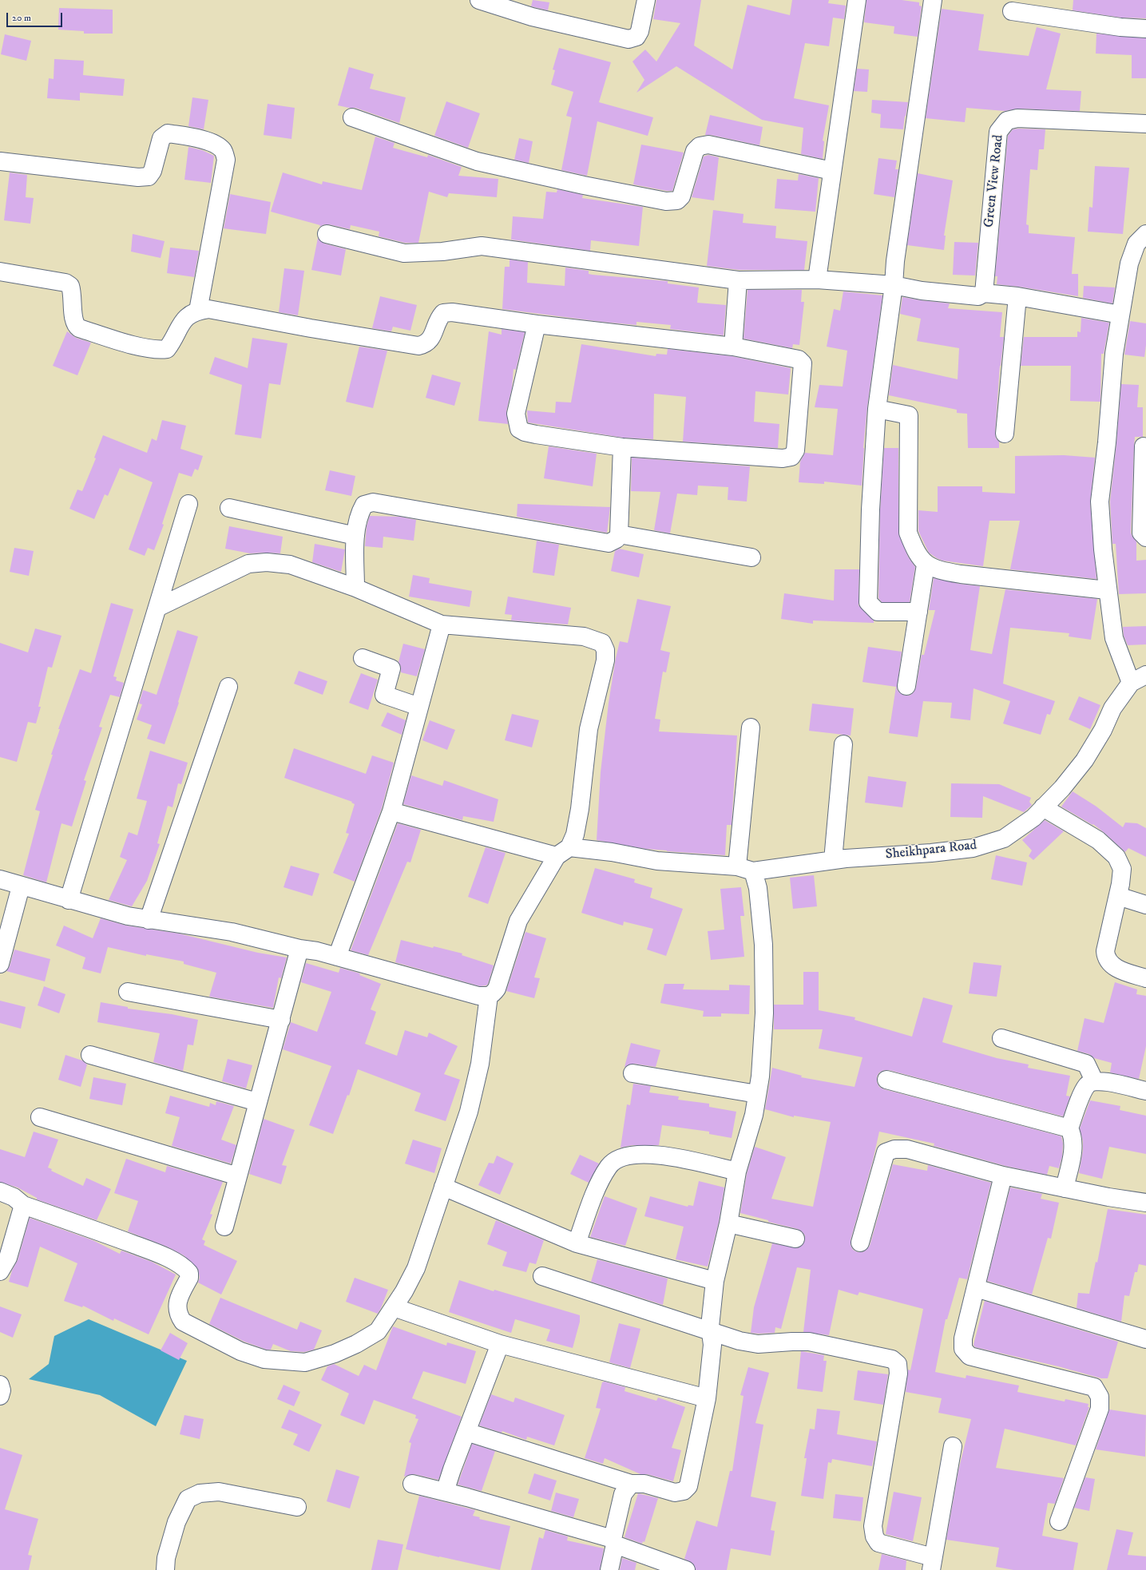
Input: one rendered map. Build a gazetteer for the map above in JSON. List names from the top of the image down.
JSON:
{
  "streets": {
    "street": ["Green View Road", "Sheikhpara Road"]
  },
  "scale_bar": "20 m"
}
